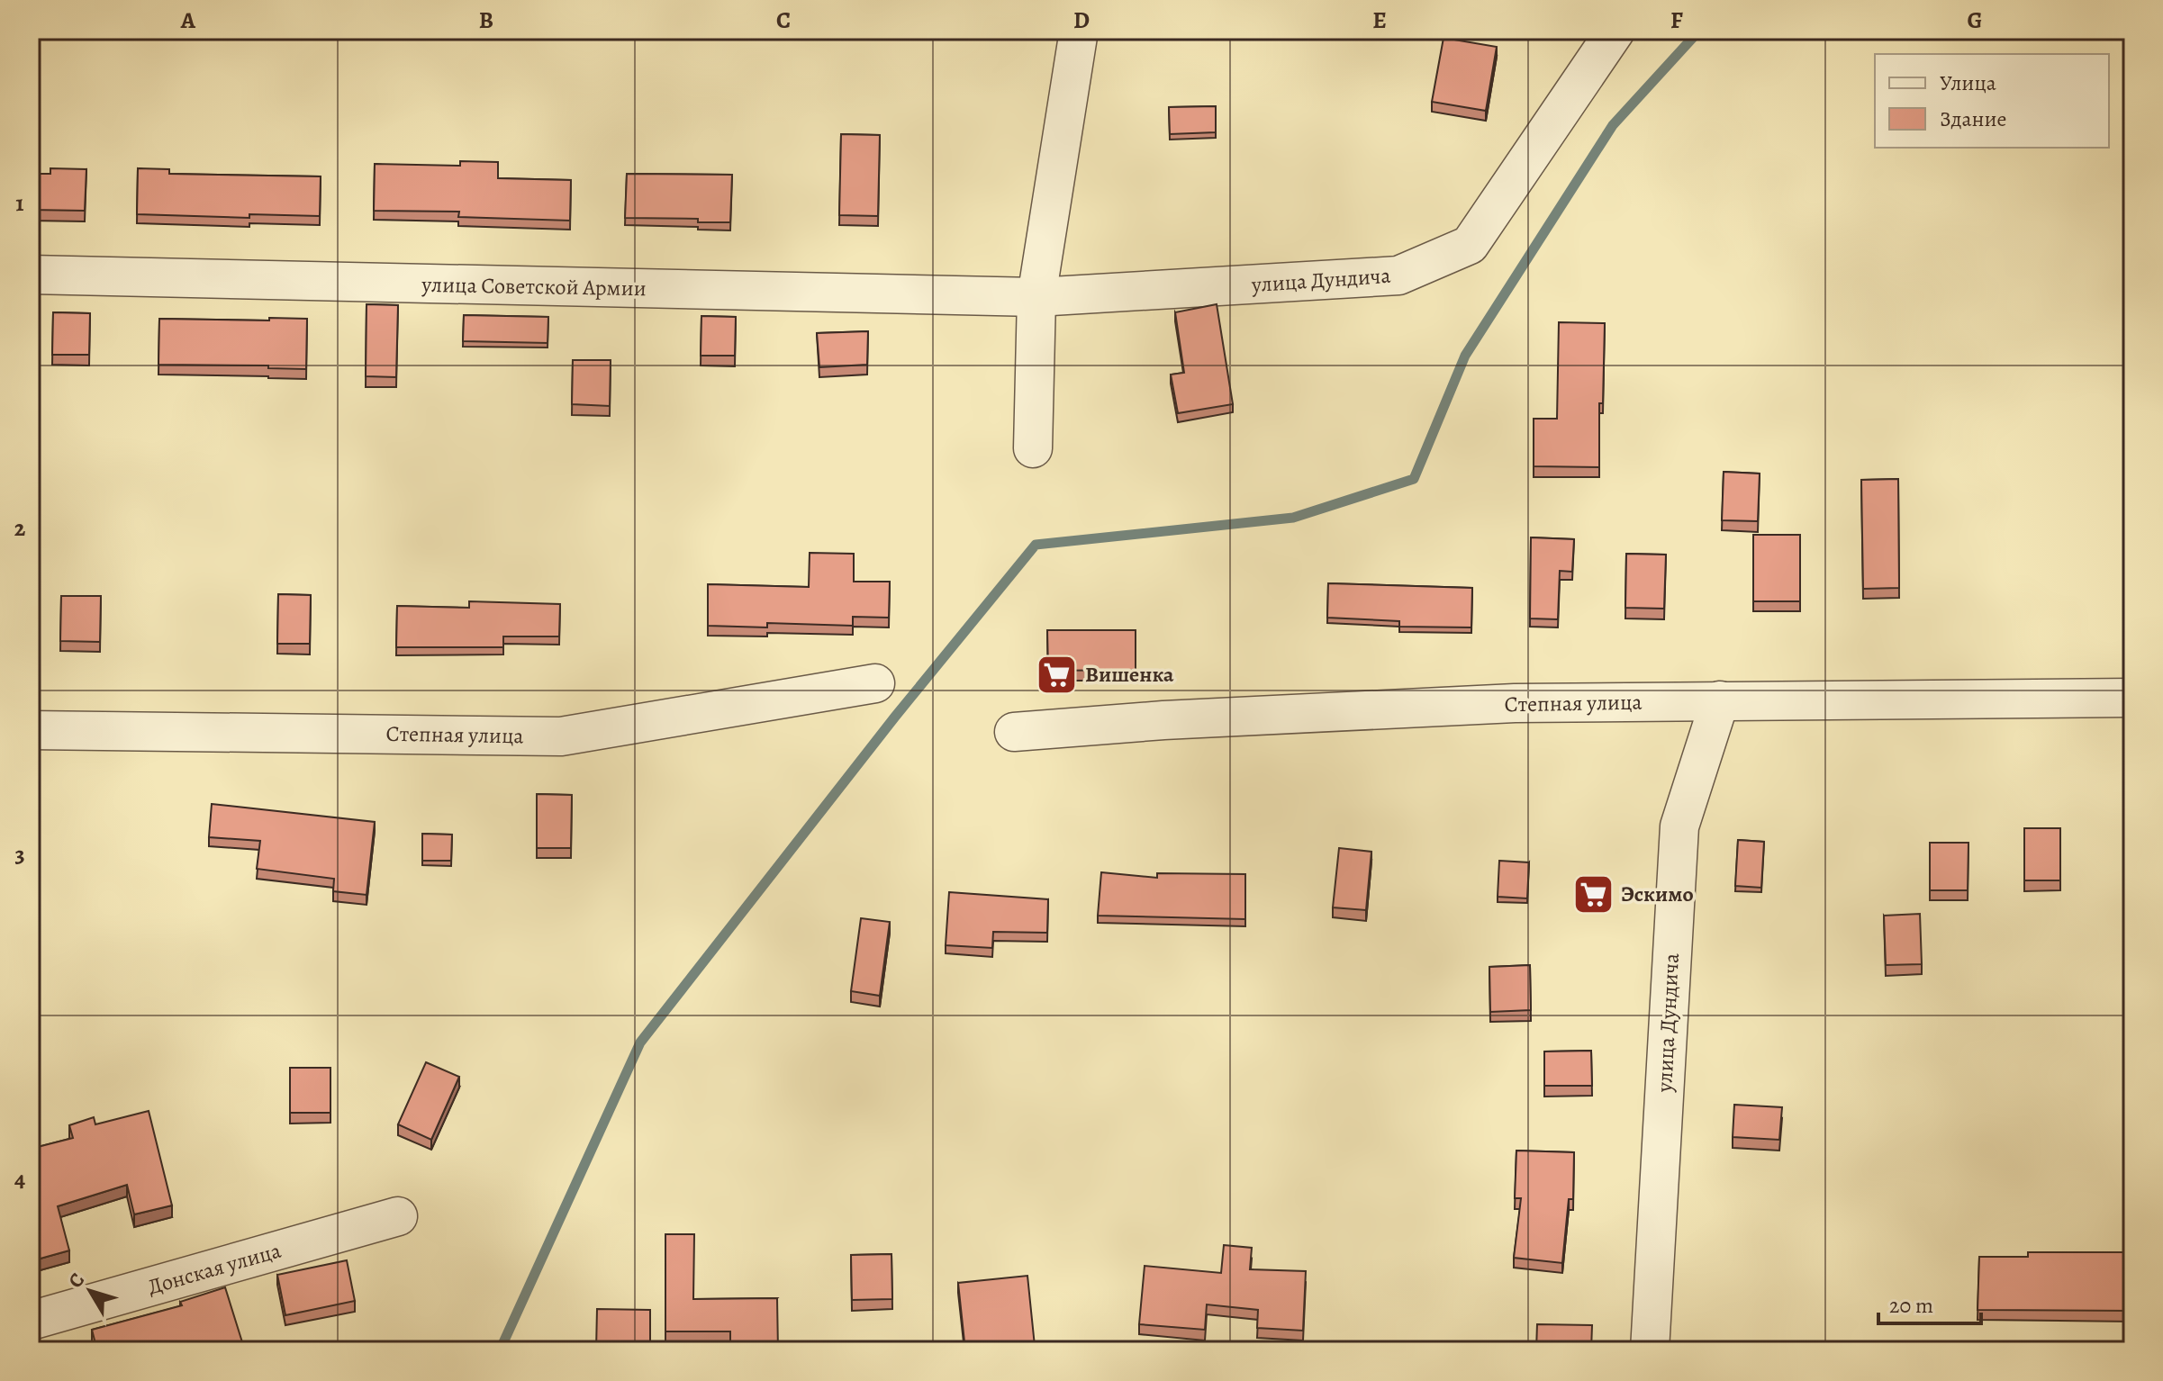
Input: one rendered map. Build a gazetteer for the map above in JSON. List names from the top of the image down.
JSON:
{
  "streets": {
    "street": [
      "улица Дундича",
      "улица Советской Армии",
      "Степная улица",
      "Донская улица"
    ]
  },
  "crossings": [
    ["улица Дундича", "улица Советской Армии"],
    ["улица Дундича", "Степная улица"]
  ],
  "places": {
    "supermarket": ["Вишенка", "Эскимо"]
  },
  "legend": ["Улица", "Здание"],
  "scale_bar": "20 m",
  "north": "top left",
  "grid": {
    "columns": [
      "A",
      "B",
      "C",
      "D",
      "E",
      "F",
      "G"
    ],
    "rows": [
      "1",
      "2",
      "3",
      "4"
    ]
  }
}
